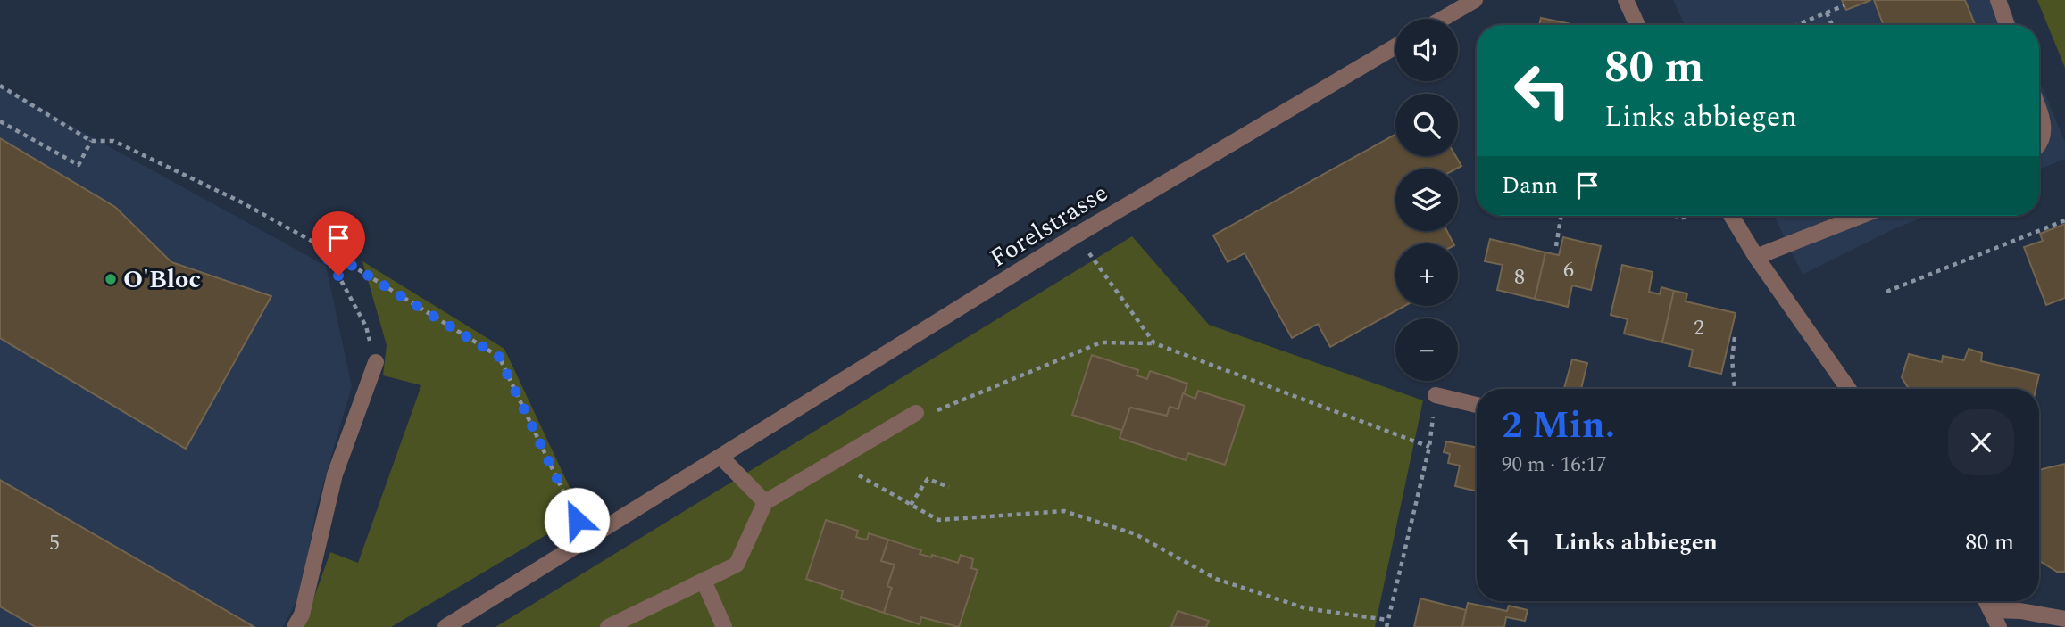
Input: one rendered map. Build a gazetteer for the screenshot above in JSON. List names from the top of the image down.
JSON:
{
  "streets": {
    "street": ["Forelstrasse"]
  },
  "places": ["O'Bloc"],
  "house_numbers": [
    "6",
    "8",
    "2",
    "5"
  ],
  "page": {
    "map_buttons": ["+", "−"],
    "turn": ["80 m", "Links abbiegen"],
    "then": "Dann",
    "heading": ["2 Min.", "90 m · 16:17"],
    "list": [
      {
        "name": "Links abbiegen",
        "value": "80 m"
      }
    ]
  }
}
